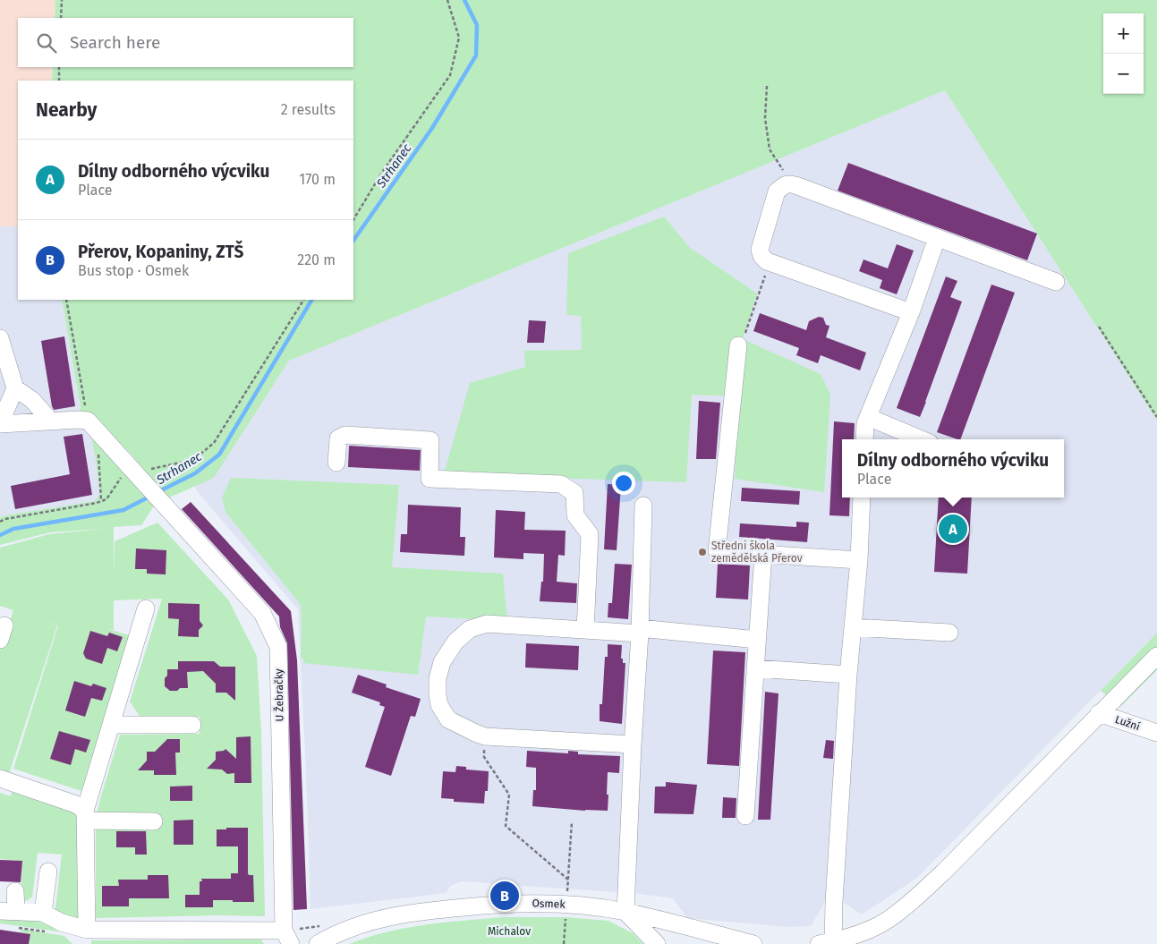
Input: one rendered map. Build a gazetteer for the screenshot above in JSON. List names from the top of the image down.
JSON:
{
  "streets": {
    "street": ["U Žebračky", "Lužní", "Osmek"]
  },
  "water": ["Strhanec"],
  "parks": ["Michalov"],
  "places": ["Střední škola zemědělská Přerov"],
  "page": {
    "map_buttons": ["+", "−"],
    "search": "Search here",
    "heading": ["Nearby", "2 results"],
    "list": [
      {
        "mark": "A",
        "name": "Dílny odborného výcviku",
        "note": "Place",
        "value": "170 m"
      },
      {
        "mark": "B",
        "name": "Přerov, Kopaniny, ZTŠ",
        "note": "Bus stop · Osmek",
        "value": "220 m"
      }
    ],
    "popup": ["Dílny odborného výcviku", "Place"],
    "pins": ["A", "B"]
  }
}
